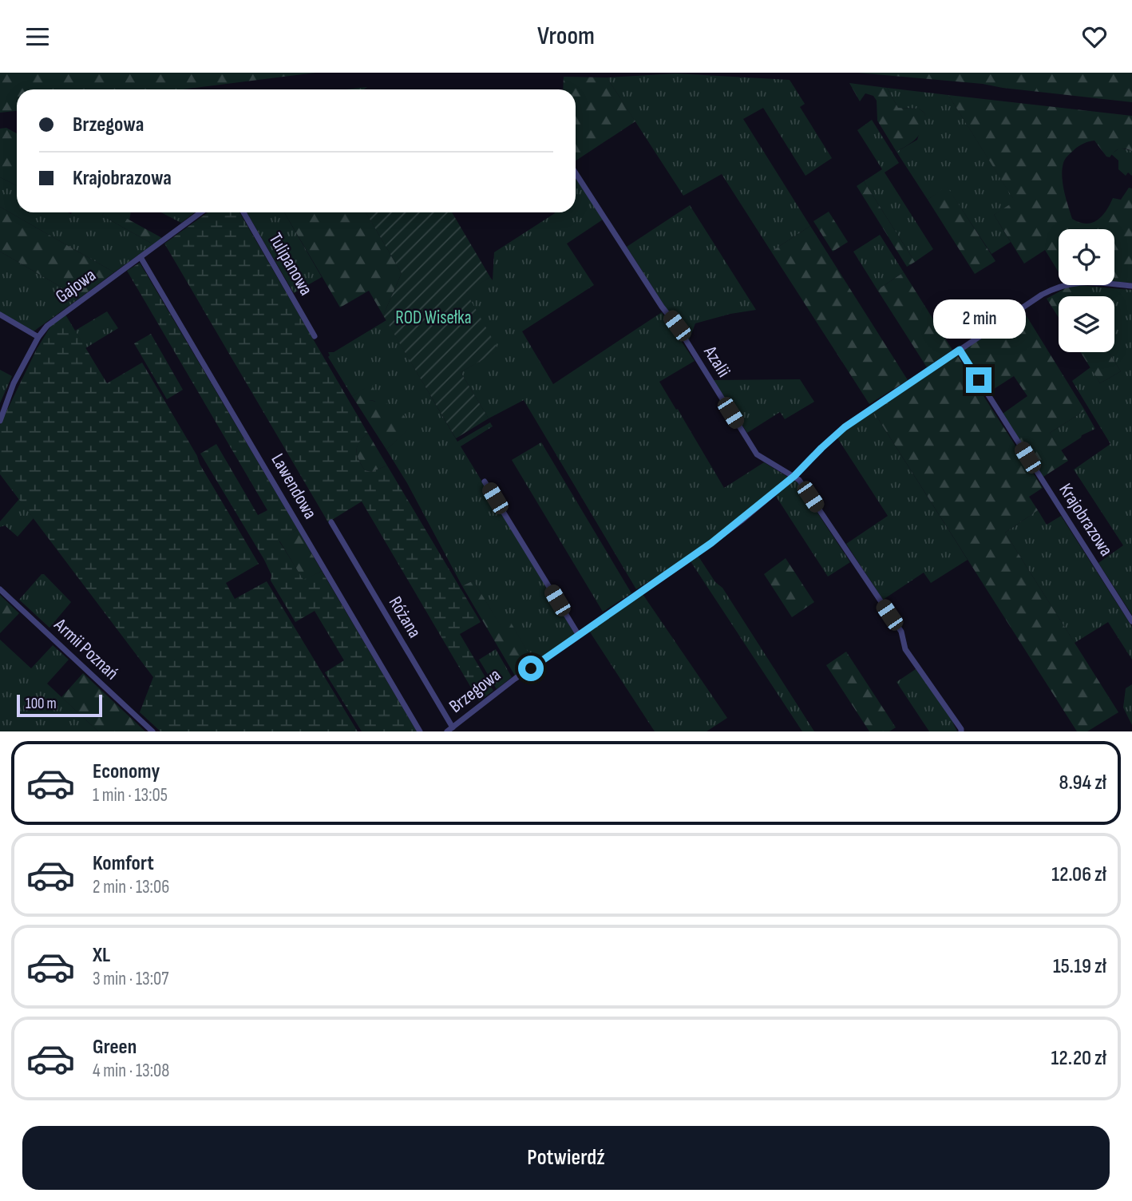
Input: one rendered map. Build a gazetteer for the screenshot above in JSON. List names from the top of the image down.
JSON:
{
  "streets": {
    "street": [
      "Tulipanowa",
      "Gajowa",
      "Azalii",
      "Lawendowa",
      "Krajobrazowa",
      "Różana",
      "Armii Poznań",
      "Brzegowa"
    ]
  },
  "crossings": [
    ["Gajowa", "Lawendowa"],
    ["Azalii", "Brzegowa"],
    ["Krajobrazowa", "Brzegowa"],
    ["Różana", "Brzegowa"]
  ],
  "parks": ["ROD Wisełka"],
  "scale_bar": "100 m",
  "page": {
    "header": "Vroom",
    "banner": ["Brzegowa", "Krajobrazowa"],
    "bubble": "2 min",
    "scale": "100 m",
    "list": [
      {
        "name": "Economy",
        "note": "1 min · 13:05",
        "value": "8.94 zł"
      },
      {
        "name": "Komfort",
        "note": "2 min · 13:06",
        "value": "12.06 zł"
      },
      {
        "name": "XL",
        "note": "3 min · 13:07",
        "value": "15.19 zł"
      },
      {
        "name": "Green",
        "note": "4 min · 13:08",
        "value": "12.20 zł"
      }
    ],
    "buttons": "Potwierdź"
  }
}
